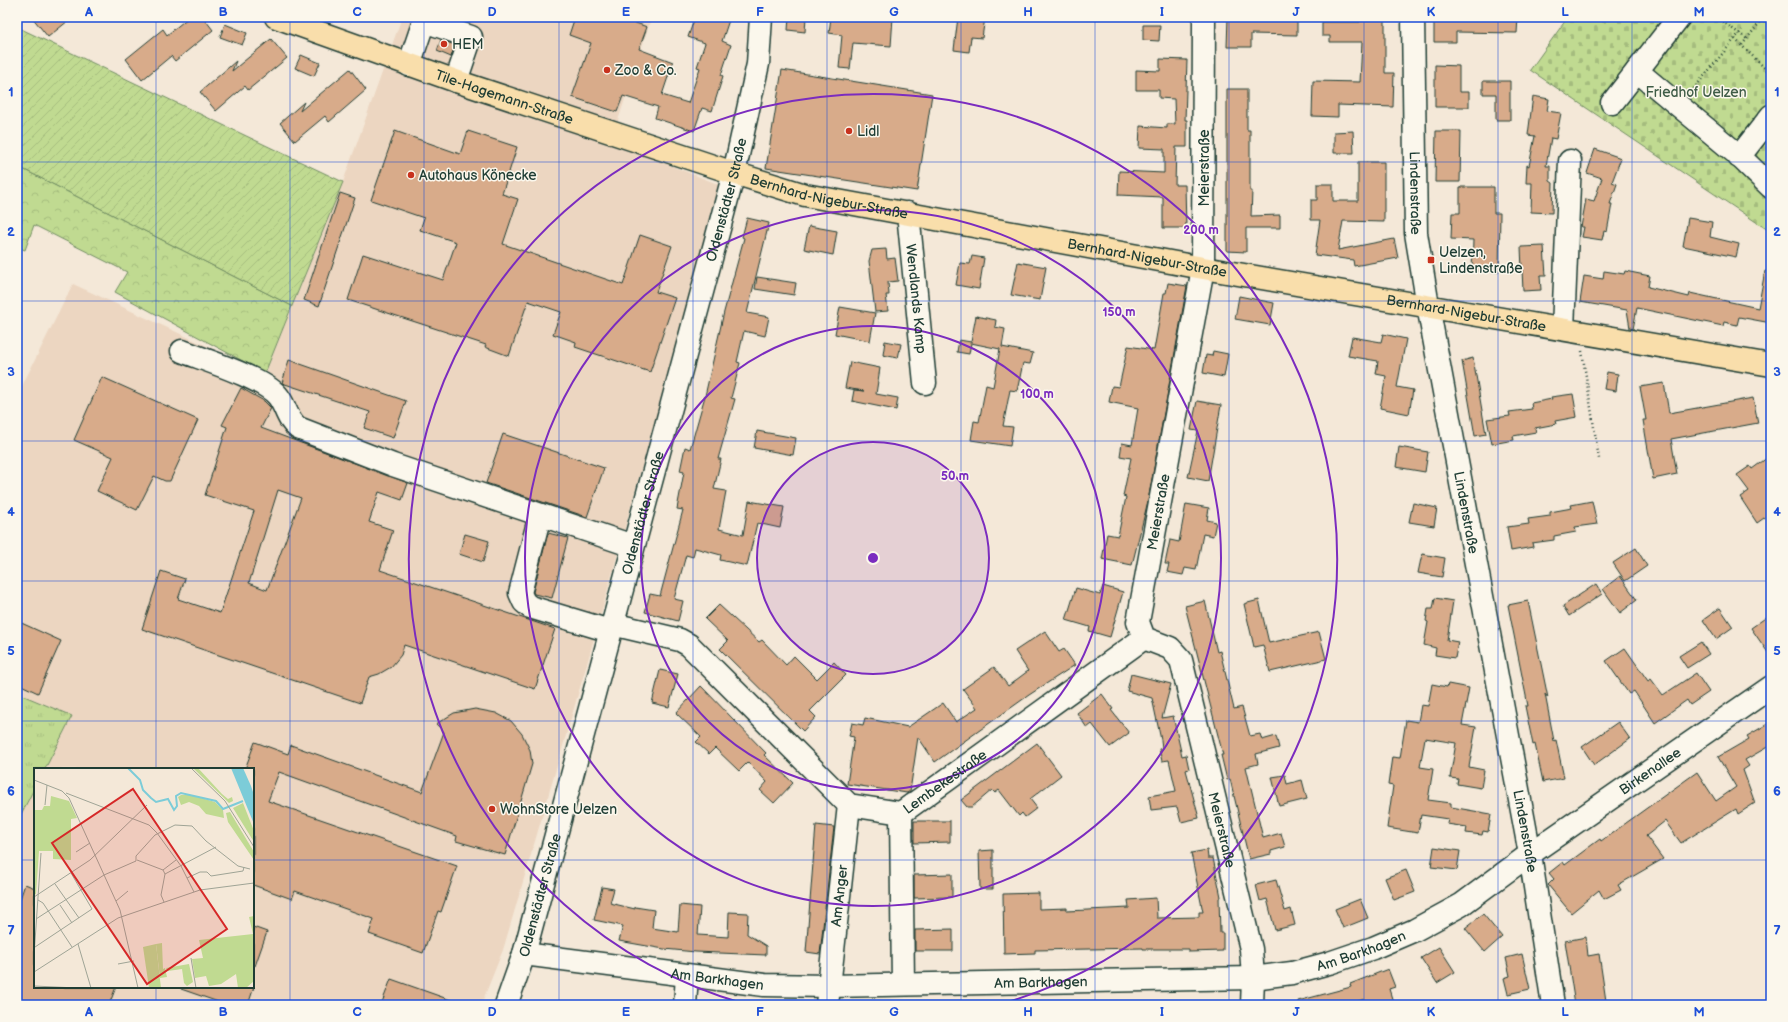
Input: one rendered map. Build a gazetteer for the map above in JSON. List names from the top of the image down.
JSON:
{
  "streets": {
    "main road": ["Tile-Hagemann-Straße", "Bernhard-Nigebur-Straße"],
    "street": [
      "Meierstraße",
      "Lindenstraße",
      "Oldenstädter Straße",
      "Wendlands Kamp",
      "Birkenallee",
      "Lembekestraße",
      "Am Anger",
      "Am Barkhagen"
    ]
  },
  "crossings": [
    ["Tile-Hagemann-Straße", "Bernhard-Nigebur-Straße"],
    ["Tile-Hagemann-Straße", "Oldenstädter Straße"],
    ["Meierstraße", "Bernhard-Nigebur-Straße"],
    ["Meierstraße", "Lembekestraße"],
    ["Meierstraße", "Am Barkhagen"],
    ["Lindenstraße", "Bernhard-Nigebur-Straße"],
    ["Lindenstraße", "Birkenallee"],
    ["Lindenstraße", "Am Barkhagen"],
    ["Bernhard-Nigebur-Straße", "Oldenstädter Straße"],
    ["Bernhard-Nigebur-Straße", "Wendlands Kamp"],
    ["Oldenstädter Straße", "Am Barkhagen"],
    ["Birkenallee", "Am Barkhagen"],
    ["Lembekestraße", "Am Anger"],
    ["Am Anger", "Am Barkhagen"]
  ],
  "parks": ["Friedhof Uelzen"],
  "places": {
    "other": [
      "HEM",
      "Zoo & Co.",
      "Lidl",
      "Autohaus Könecke",
      "WohnStore Uelzen"
    ],
    "transit": ["Uelzen, Lindenstraße"]
  },
  "grid": {
    "columns": [
      "A",
      "B",
      "C",
      "D",
      "E",
      "F",
      "G",
      "H",
      "I",
      "J",
      "K",
      "L",
      "M"
    ],
    "rows": [
      "1",
      "2",
      "3",
      "4",
      "5",
      "6",
      "7"
    ]
  },
  "rings": [
    "200 m",
    "150 m",
    "100 m",
    "50 m"
  ]
}
